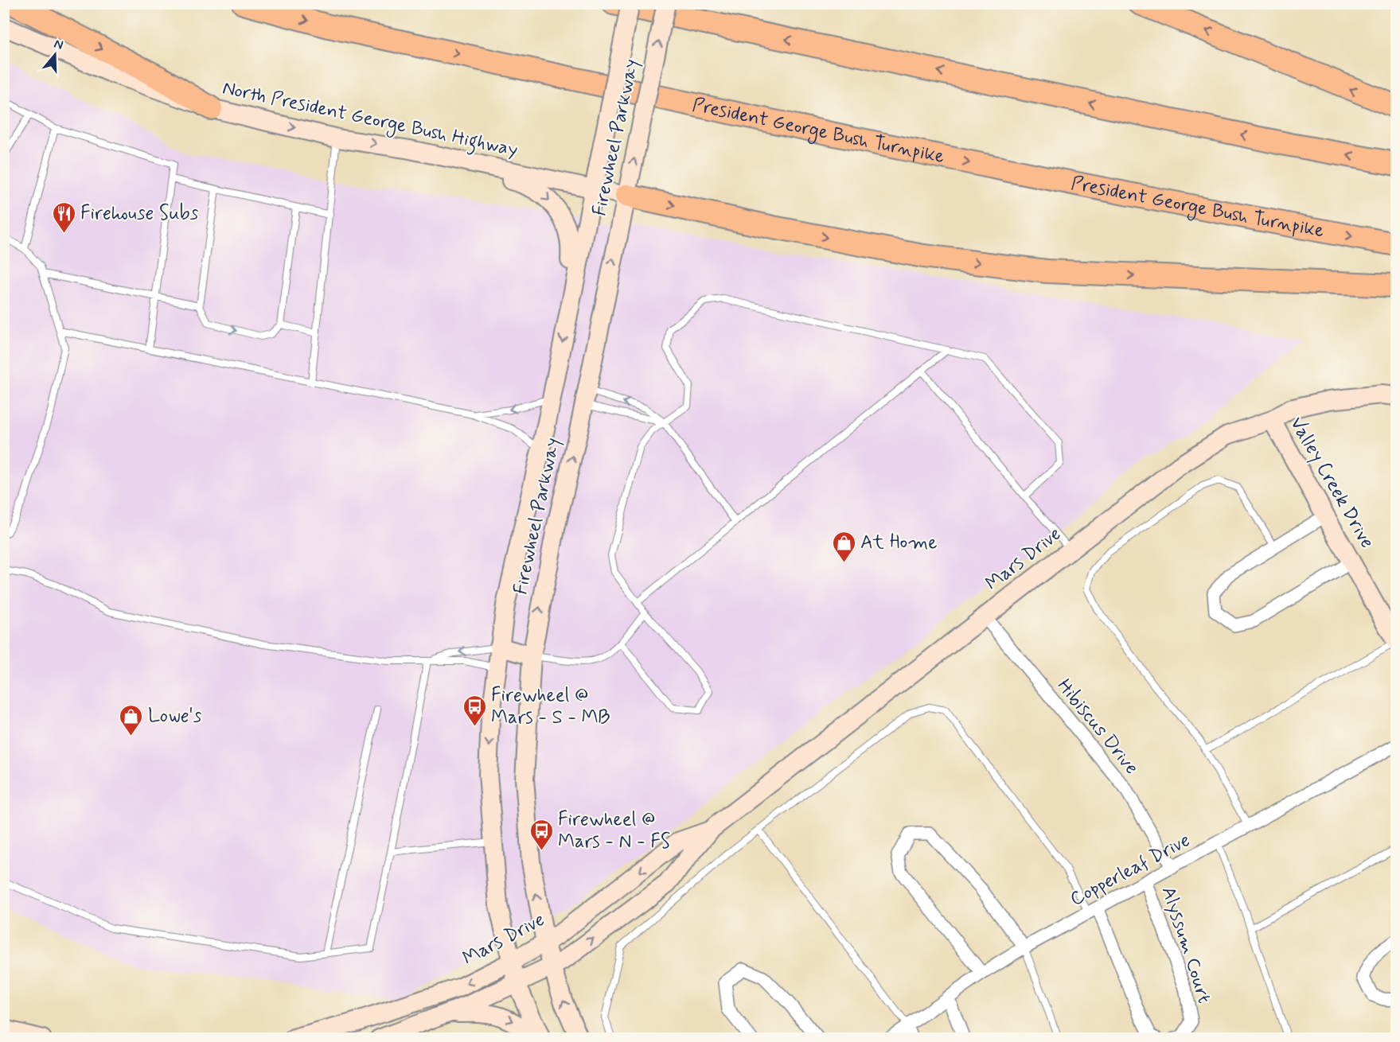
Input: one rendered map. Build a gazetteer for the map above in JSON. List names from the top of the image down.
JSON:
{
  "streets": {
    "highway": ["President George Bush Turnpike"],
    "main road": [
      "North President George Bush Highway",
      "Firewheel Parkway",
      "Valley Creek Drive",
      "Mars Drive"
    ],
    "street": ["Hibiscus Drive", "Copperleaf Drive", "Alyssum Court"]
  },
  "crossings": [
    ["North President George Bush Highway", "Firewheel Parkway"],
    ["Firewheel Parkway", "Mars Drive"],
    ["Valley Creek Drive", "Mars Drive"],
    ["Mars Drive", "Hibiscus Drive"],
    ["Hibiscus Drive", "Copperleaf Drive"],
    ["Copperleaf Drive", "Alyssum Court"]
  ],
  "places": {
    "restaurant": ["Firehouse Subs"],
    "shop": ["At Home", "Lowe's"],
    "bus stop": ["Firewheel @ Mars - S - MB", "Firewheel @ Mars - N - FS"]
  },
  "north": "top"
}
